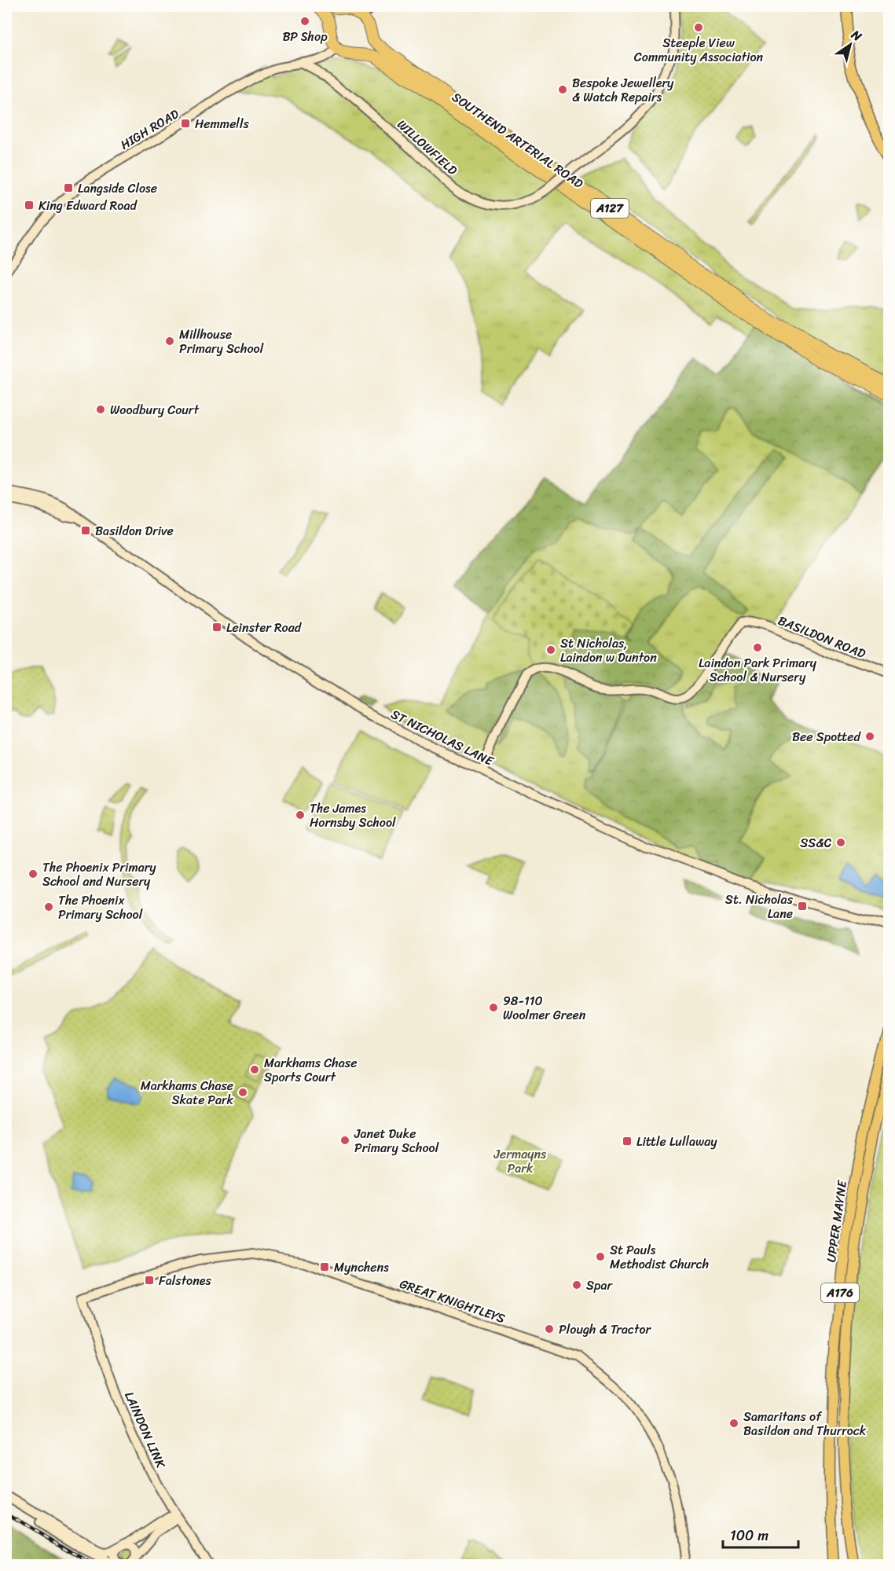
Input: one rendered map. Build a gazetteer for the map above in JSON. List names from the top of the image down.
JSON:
{
  "streets": {
    "highway": ["SOUTHEND ARTERIAL ROAD", "A127"],
    "main road": ["UPPER MAYNE", "A176"],
    "street": [
      "HIGH ROAD",
      "WILLOWFIELD",
      "BASILDON ROAD",
      "ST NICHOLAS LANE",
      "GREAT KNIGHTLEYS",
      "LAINDON LINK"
    ]
  },
  "crossings": [
    ["HIGH ROAD", "SOUTHEND ARTERIAL ROAD"],
    ["HIGH ROAD", "WILLOWFIELD"],
    ["BASILDON ROAD", "ST NICHOLAS LANE"],
    ["GREAT KNIGHTLEYS", "LAINDON LINK"]
  ],
  "parks": ["Jermayns Park"],
  "places": {
    "other": [
      "BP Shop",
      "Steeple View Community Association",
      "Bespoke Jewellery & Watch Repairs",
      "Millhouse Primary School",
      "Woodbury Court",
      "Laindon Park Primary School & Nursery",
      "St Nicholas, Laindon w Dunton",
      "Bee Spotted",
      "The James Hornsby School",
      "SS&C",
      "The Phoenix Primary School and Nursery",
      "The Phoenix Primary School",
      "98-110 Woolmer Green",
      "Markhams Chase Sports Court",
      "Markhams Chase Skate Park",
      "Janet Duke Primary School",
      "St Pauls Methodist Church",
      "Spar",
      "Plough & Tractor",
      "Samaritans of Basildon and Thurrock"
    ],
    "transit": [
      "Hemmells",
      "Langside Close",
      "King Edward Road",
      "Basildon Drive",
      "Leinster Road",
      "St. Nicholas Lane",
      "Little Lullaway",
      "Mynchens",
      "Falstones"
    ]
  },
  "scale_bar": "100 m",
  "north": "top right"
}
